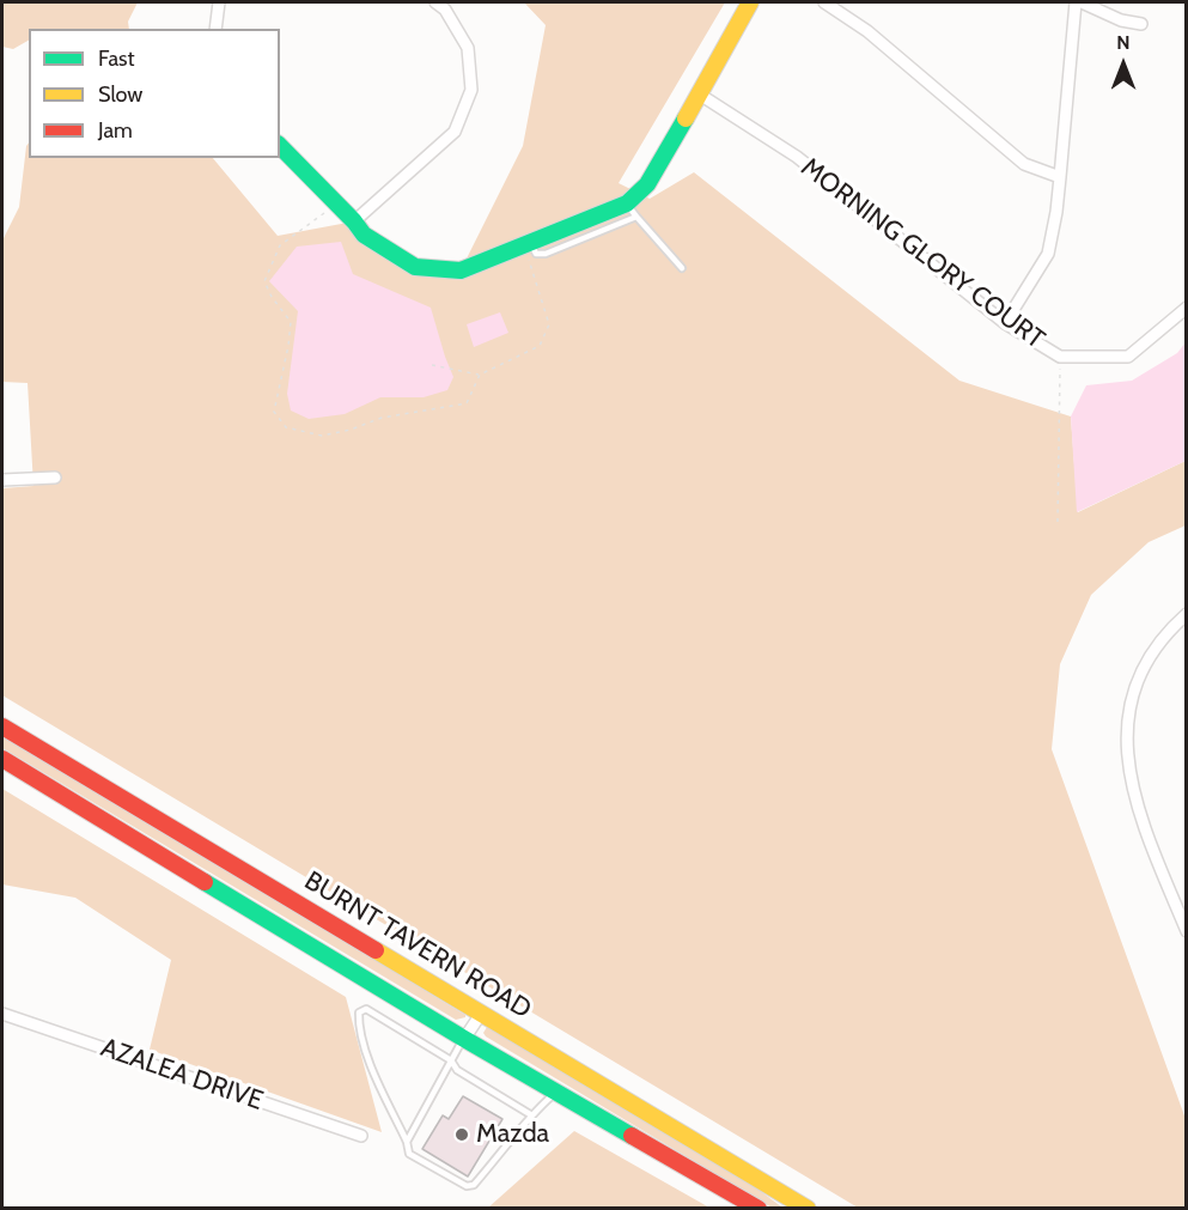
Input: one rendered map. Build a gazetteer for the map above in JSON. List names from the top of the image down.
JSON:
{
  "streets": {
    "main road": ["BURNT TAVERN ROAD"],
    "street": ["MORNING GLORY COURT", "AZALEA DRIVE"]
  },
  "places": ["Mazda"],
  "legend": ["Fast", "Slow", "Jam"],
  "north": "top"
}
